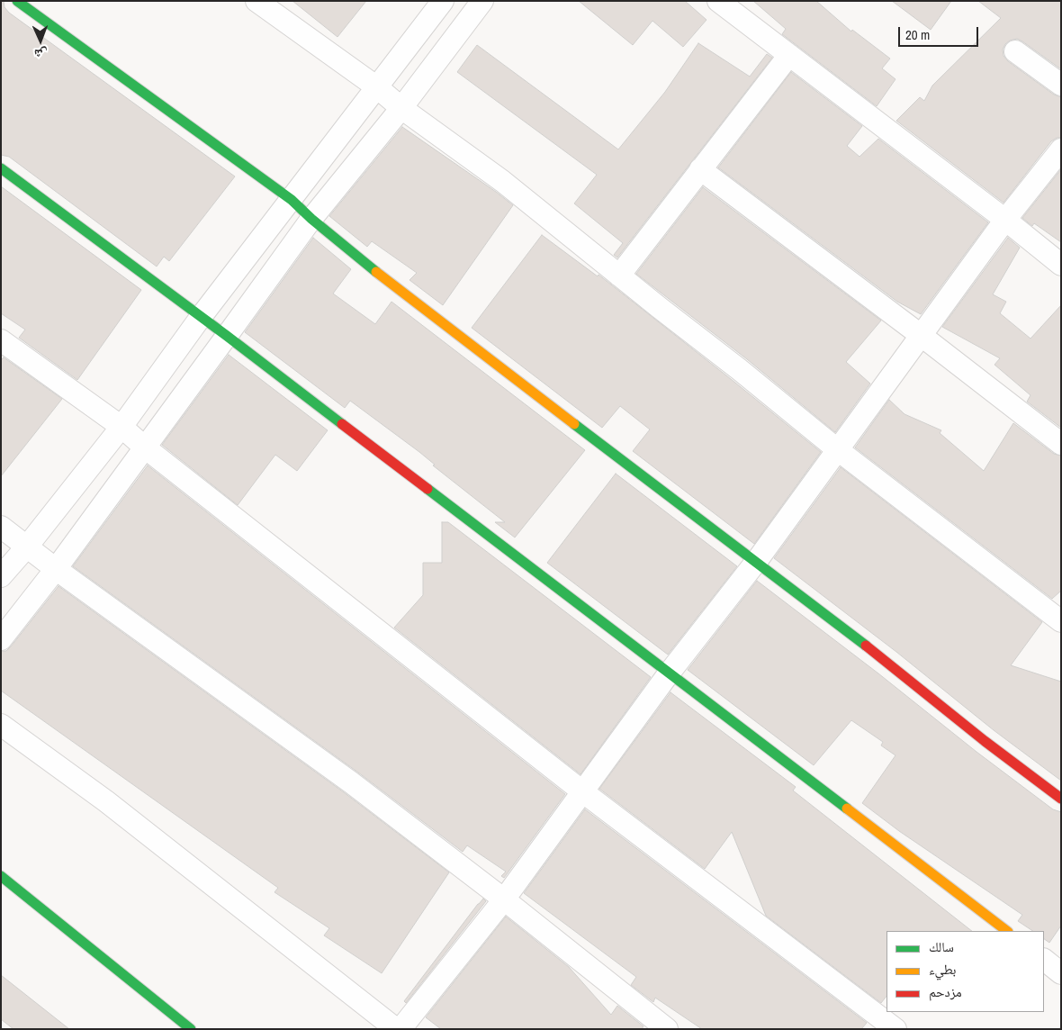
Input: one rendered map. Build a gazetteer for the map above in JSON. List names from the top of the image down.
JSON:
{
  "legend": ["سالك", "بطيء", "مزدحم"],
  "scale_bar": "20 m",
  "north": "bottom"
}
